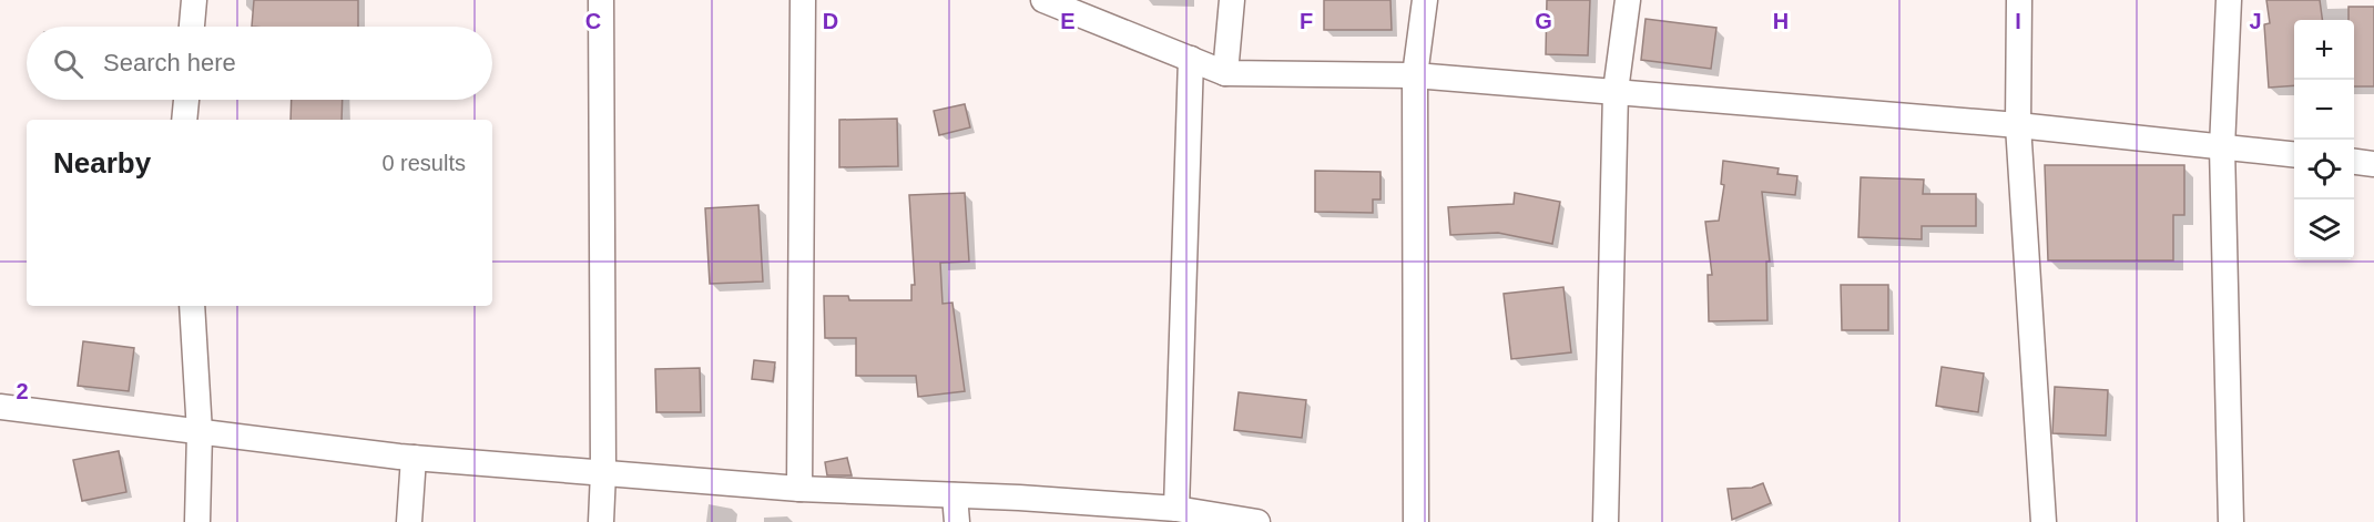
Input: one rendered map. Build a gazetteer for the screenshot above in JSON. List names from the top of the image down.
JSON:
{
  "page": {
    "map_buttons": ["+", "−"],
    "search": "Search here",
    "heading": ["Nearby", "0 results"]
  },
  "grid": {
    "columns": [
      "C",
      "D",
      "E",
      "F",
      "G",
      "H",
      "I",
      "J"
    ],
    "rows": ["2"]
  }
}
